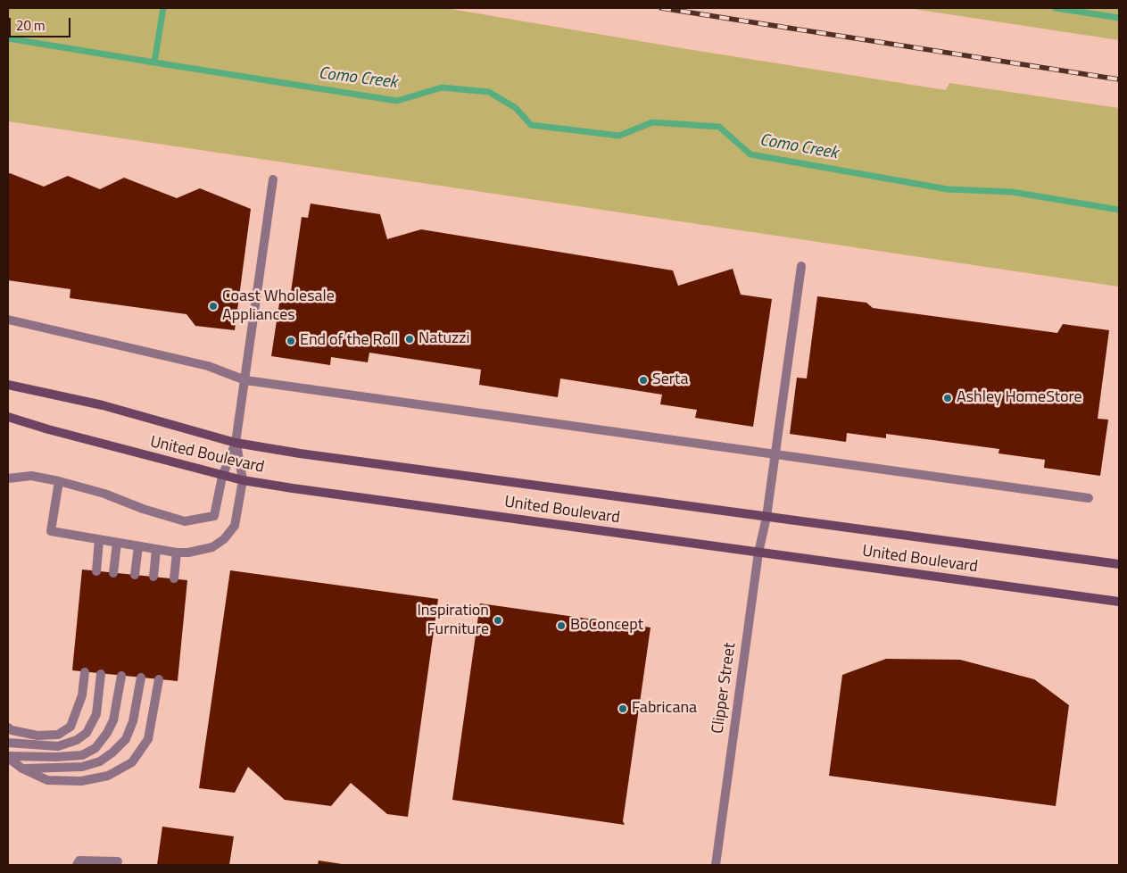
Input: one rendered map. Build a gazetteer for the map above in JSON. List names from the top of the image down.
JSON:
{
  "streets": {
    "main road": ["United Boulevard"],
    "street": ["Clipper Street"]
  },
  "crossings": [
    ["United Boulevard", "Clipper Street"]
  ],
  "water": ["Como Creek"],
  "places": [
    "Coast Wholesale Appliances",
    "Natuzzi",
    "End of the Roll",
    "Serta",
    "Ashley HomeStore",
    "Inspiration Furniture",
    "BoConcept",
    "Fabricana"
  ],
  "scale_bar": "20 m"
}
